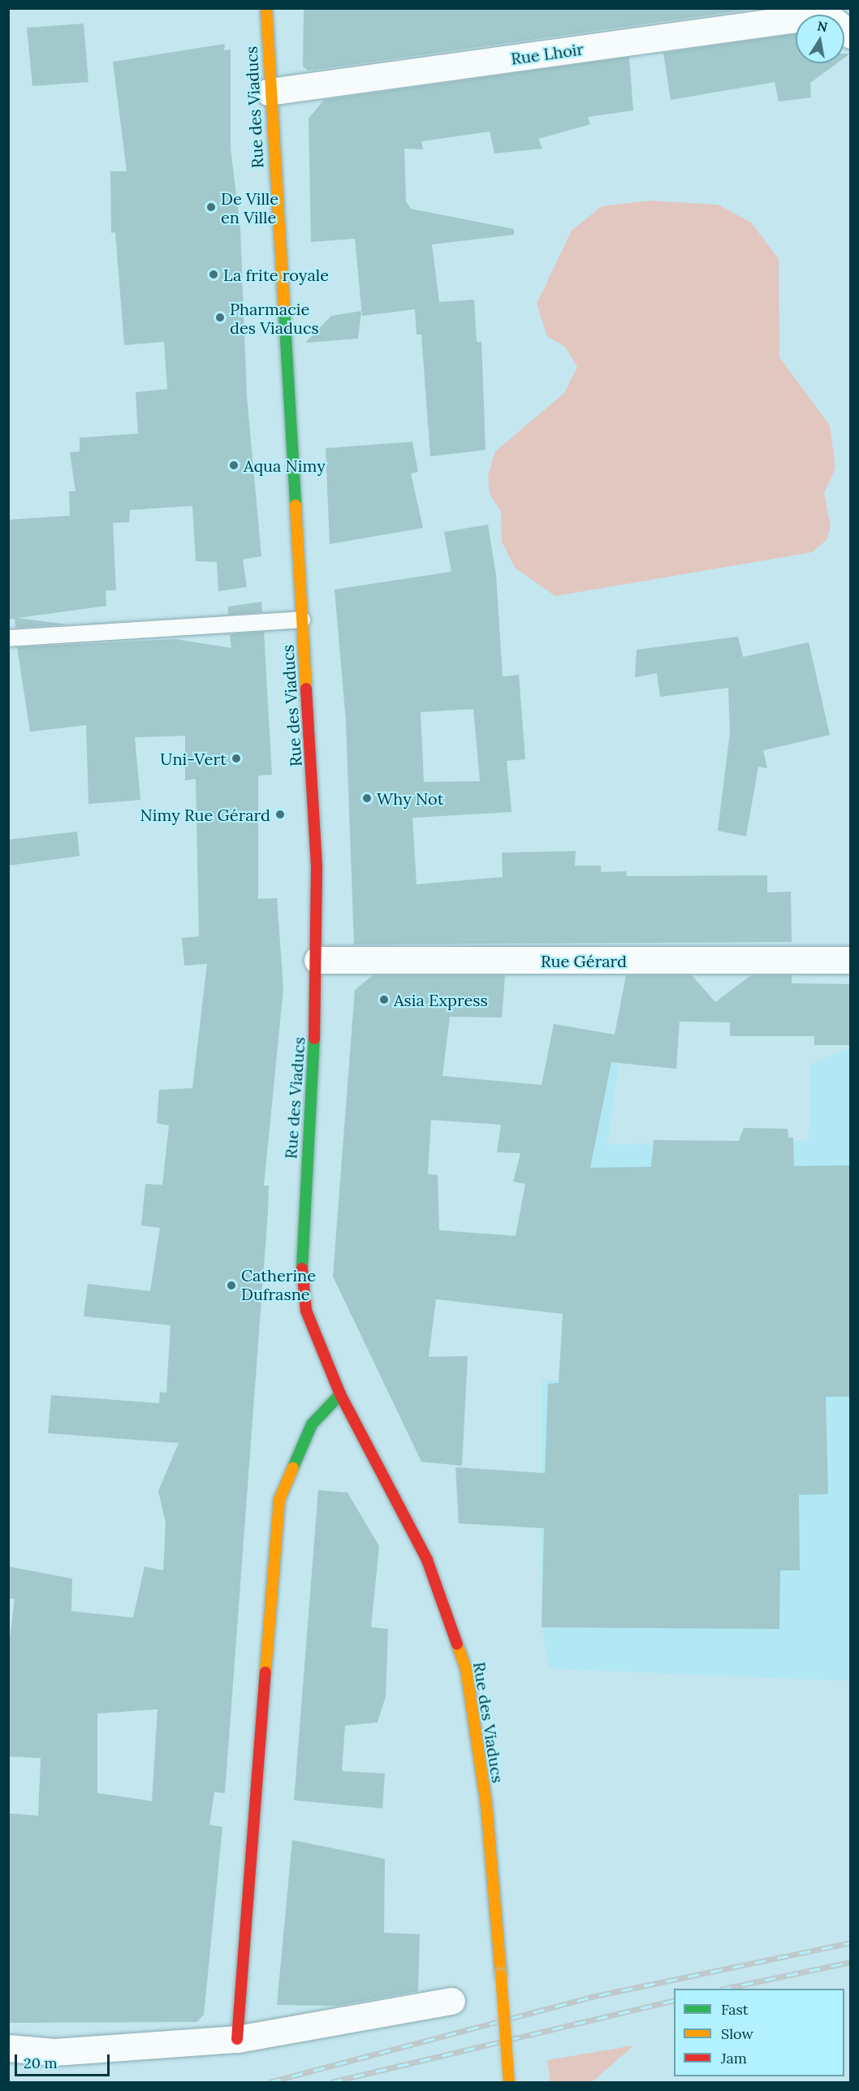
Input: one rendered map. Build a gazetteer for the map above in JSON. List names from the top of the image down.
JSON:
{
  "streets": {
    "main road": ["Rue des Viaducs"],
    "street": ["Rue Lhoir", "Rue Gérard"]
  },
  "crossings": [
    ["Rue Lhoir", "Rue des Viaducs"],
    ["Rue des Viaducs", "Rue Gérard"]
  ],
  "places": [
    "De Ville en Ville",
    "La frite royale",
    "Pharmacie des Viaducs",
    "Aqua Nimy",
    "Uni-Vert",
    "Why Not",
    "Nimy Rue Gérard",
    "Asia Express",
    "Catherine Dufrasne"
  ],
  "legend": ["Fast", "Slow", "Jam"],
  "scale_bar": "20 m",
  "north": "top"
}
